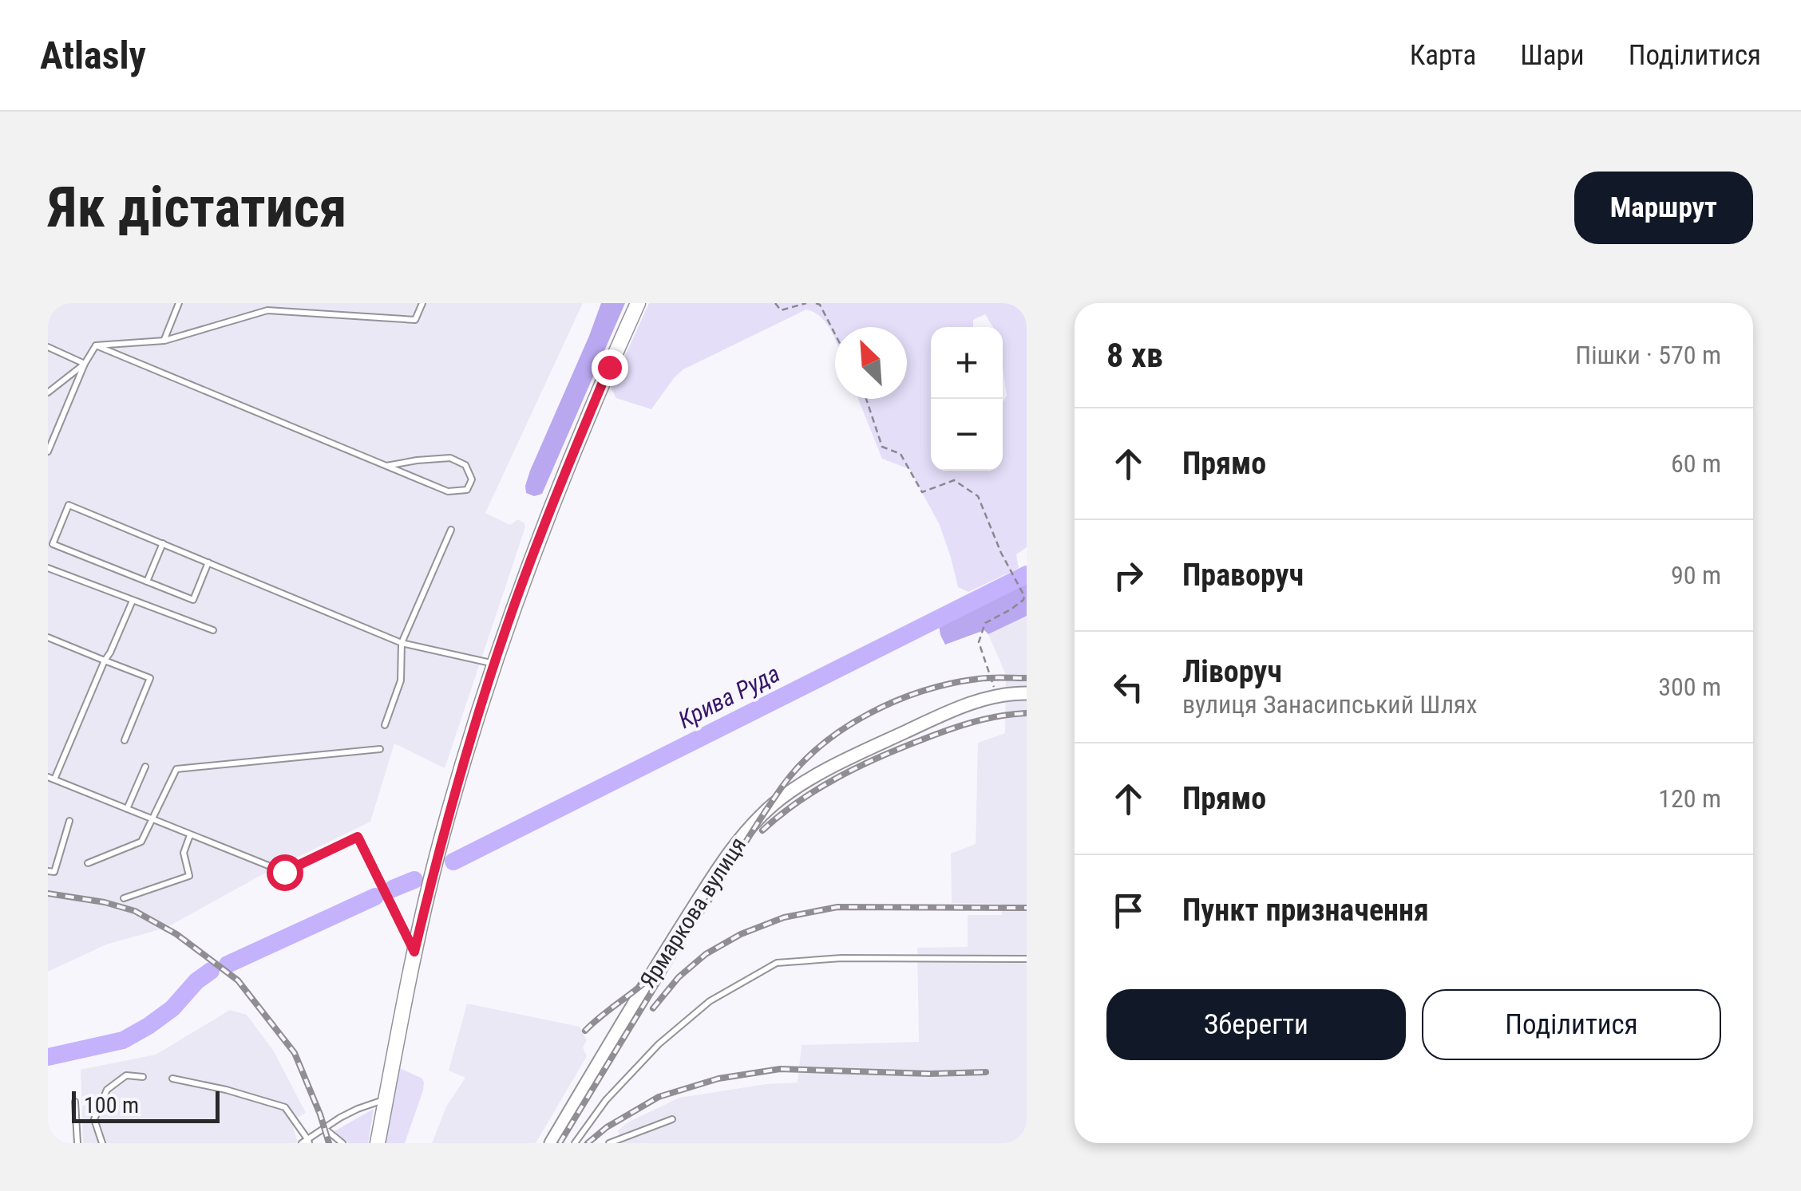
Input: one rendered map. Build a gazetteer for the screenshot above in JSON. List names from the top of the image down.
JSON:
{
  "streets": {
    "street": ["Ярмаркова вулиця"]
  },
  "water": ["Крива Руда"],
  "scale_bar": "100 m",
  "north": "top left",
  "page": {
    "header": "Atlasly",
    "nav": ["Карта", "Шари", "Поділитися"],
    "buttons": [
      "Маршрут",
      ["Зберегти", "Поділитися"]
    ],
    "title": "Як дістатися",
    "heading": ["8 хв", "Пішки · 570 m"],
    "map_buttons": ["+", "−"],
    "list": [
      ["Прямо", "60 m"],
      ["Праворуч", "90 m"],
      ["Ліворуч", "вулиця Занасипський Шлях", "300 m"],
      ["Прямо", "120 m"],
      "Пункт призначення"
    ],
    "scale": "100 m"
  }
}
